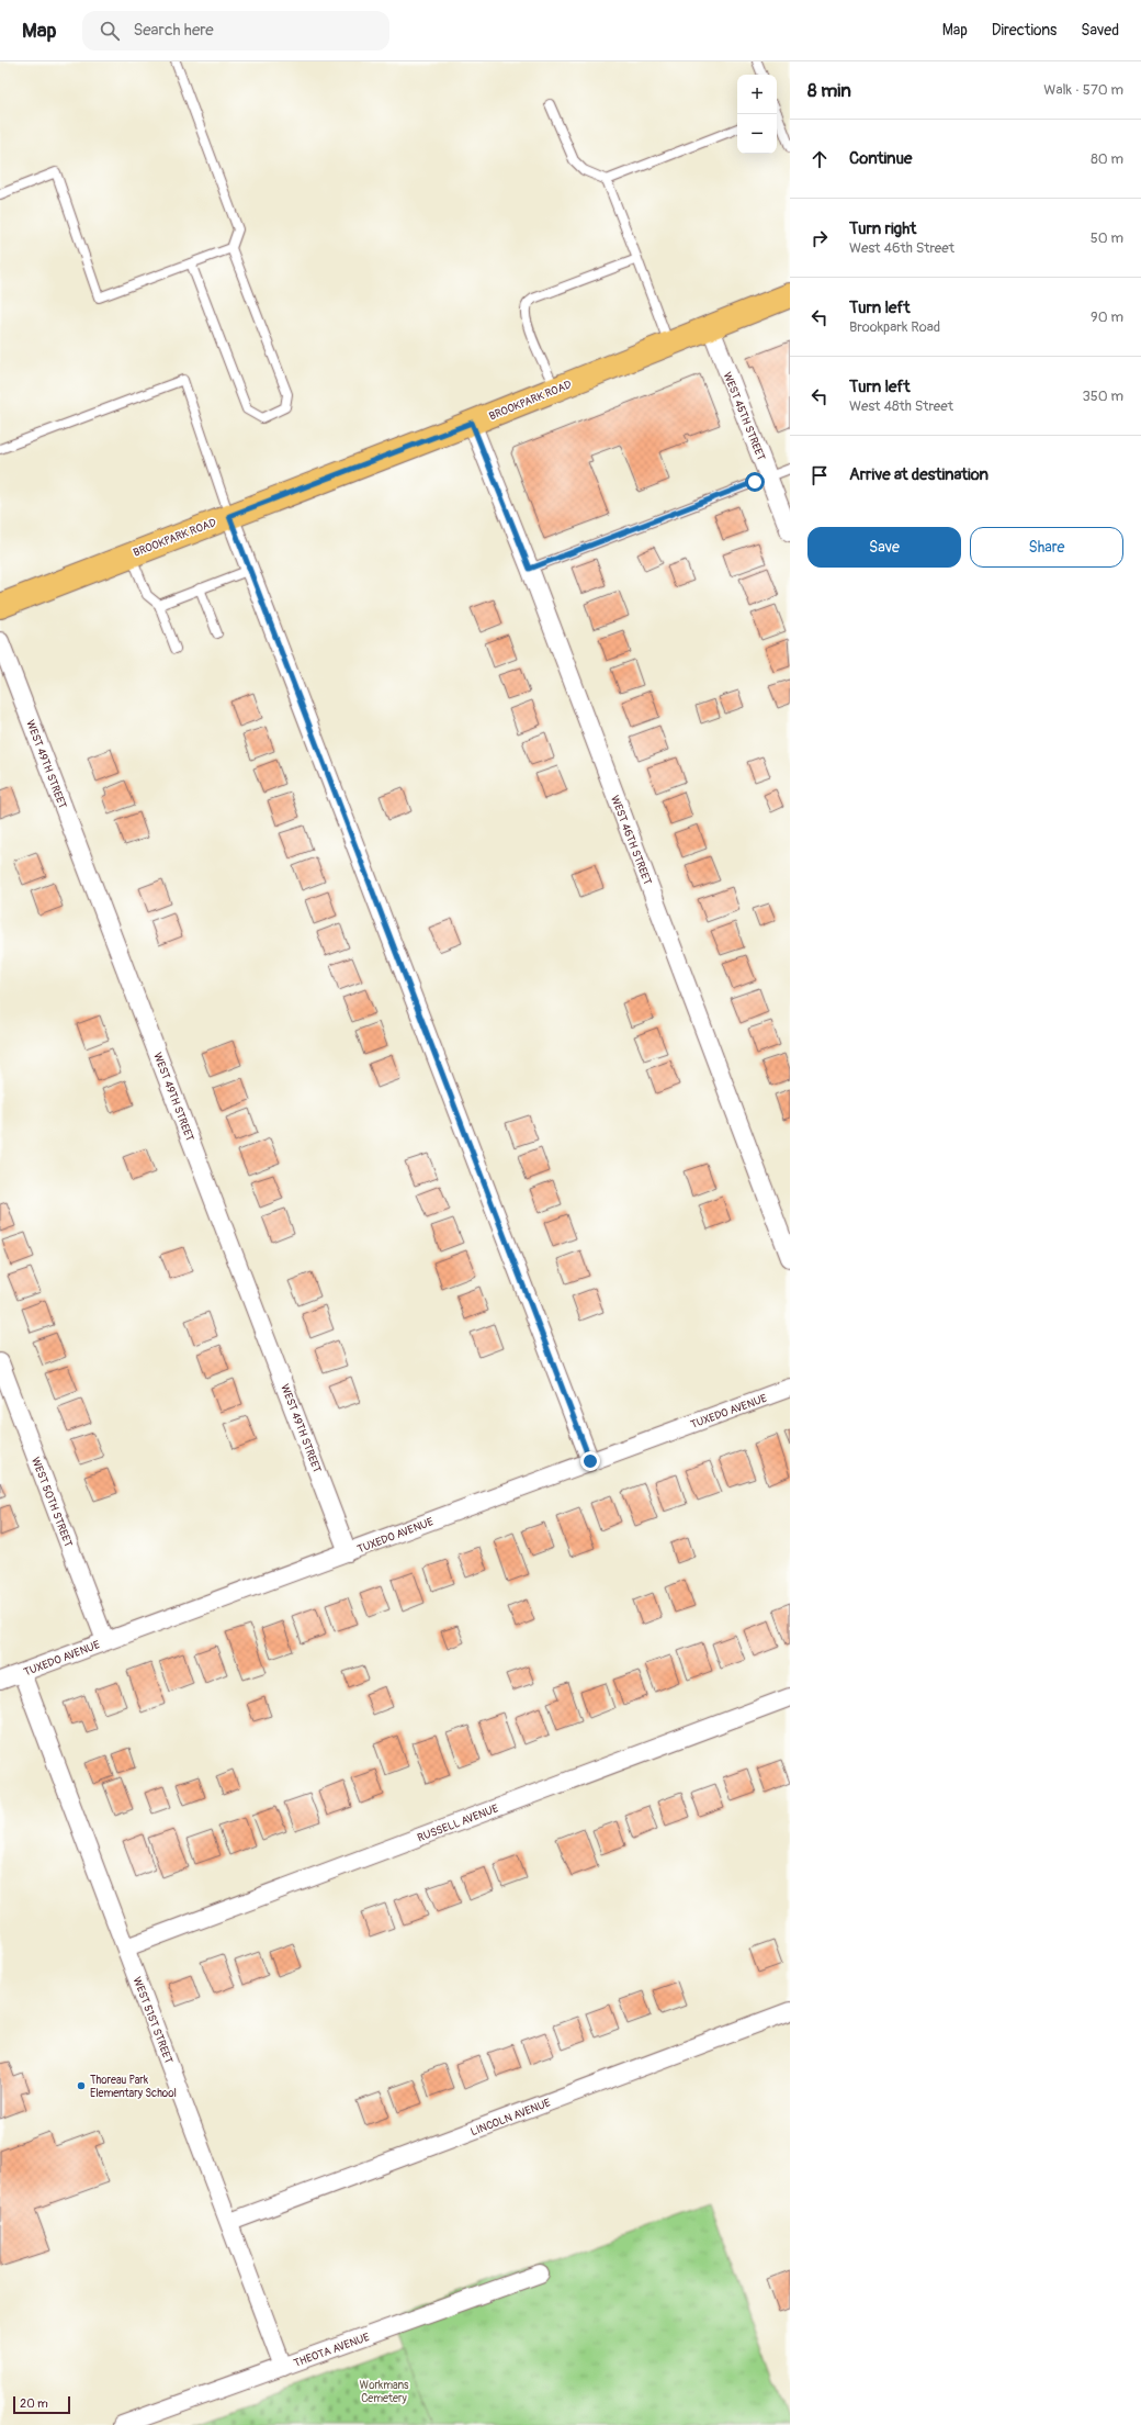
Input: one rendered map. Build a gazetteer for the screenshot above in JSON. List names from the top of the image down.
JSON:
{
  "streets": {
    "main road": ["BROOKPARK ROAD"],
    "street": [
      "WEST 45TH STREET",
      "WEST 49TH STREET",
      "WEST 46TH STREET",
      "TUXEDO AVENUE",
      "WEST 50TH STREET",
      "RUSSELL AVENUE",
      "WEST 51ST STREET",
      "LINCOLN AVENUE",
      "THEOTA AVENUE"
    ]
  },
  "crossings": [
    ["BROOKPARK ROAD", "WEST 45TH STREET"],
    ["BROOKPARK ROAD", "WEST 46TH STREET"],
    ["WEST 49TH STREET", "TUXEDO AVENUE"],
    ["TUXEDO AVENUE", "WEST 50TH STREET"],
    ["TUXEDO AVENUE", "WEST 51ST STREET"],
    ["RUSSELL AVENUE", "WEST 51ST STREET"],
    ["WEST 51ST STREET", "LINCOLN AVENUE"],
    ["WEST 51ST STREET", "THEOTA AVENUE"]
  ],
  "parks": ["Workmans Cemetery"],
  "places": ["Thoreau Park Elementary School"],
  "scale_bar": "20 m",
  "page": {
    "header": "Map",
    "search": "Search here",
    "nav": ["Map", "Directions", "Saved"],
    "heading": ["8 min", "Walk · 570 m"],
    "map_buttons": ["+", "−"],
    "list": [
      ["Continue", "80 m"],
      ["Turn right", "West 46th Street", "50 m"],
      ["Turn left", "Brookpark Road", "90 m"],
      ["Turn left", "West 48th Street", "350 m"],
      "Arrive at destination"
    ],
    "buttons": ["Save", "Share"],
    "scale": "20 m"
  }
}
